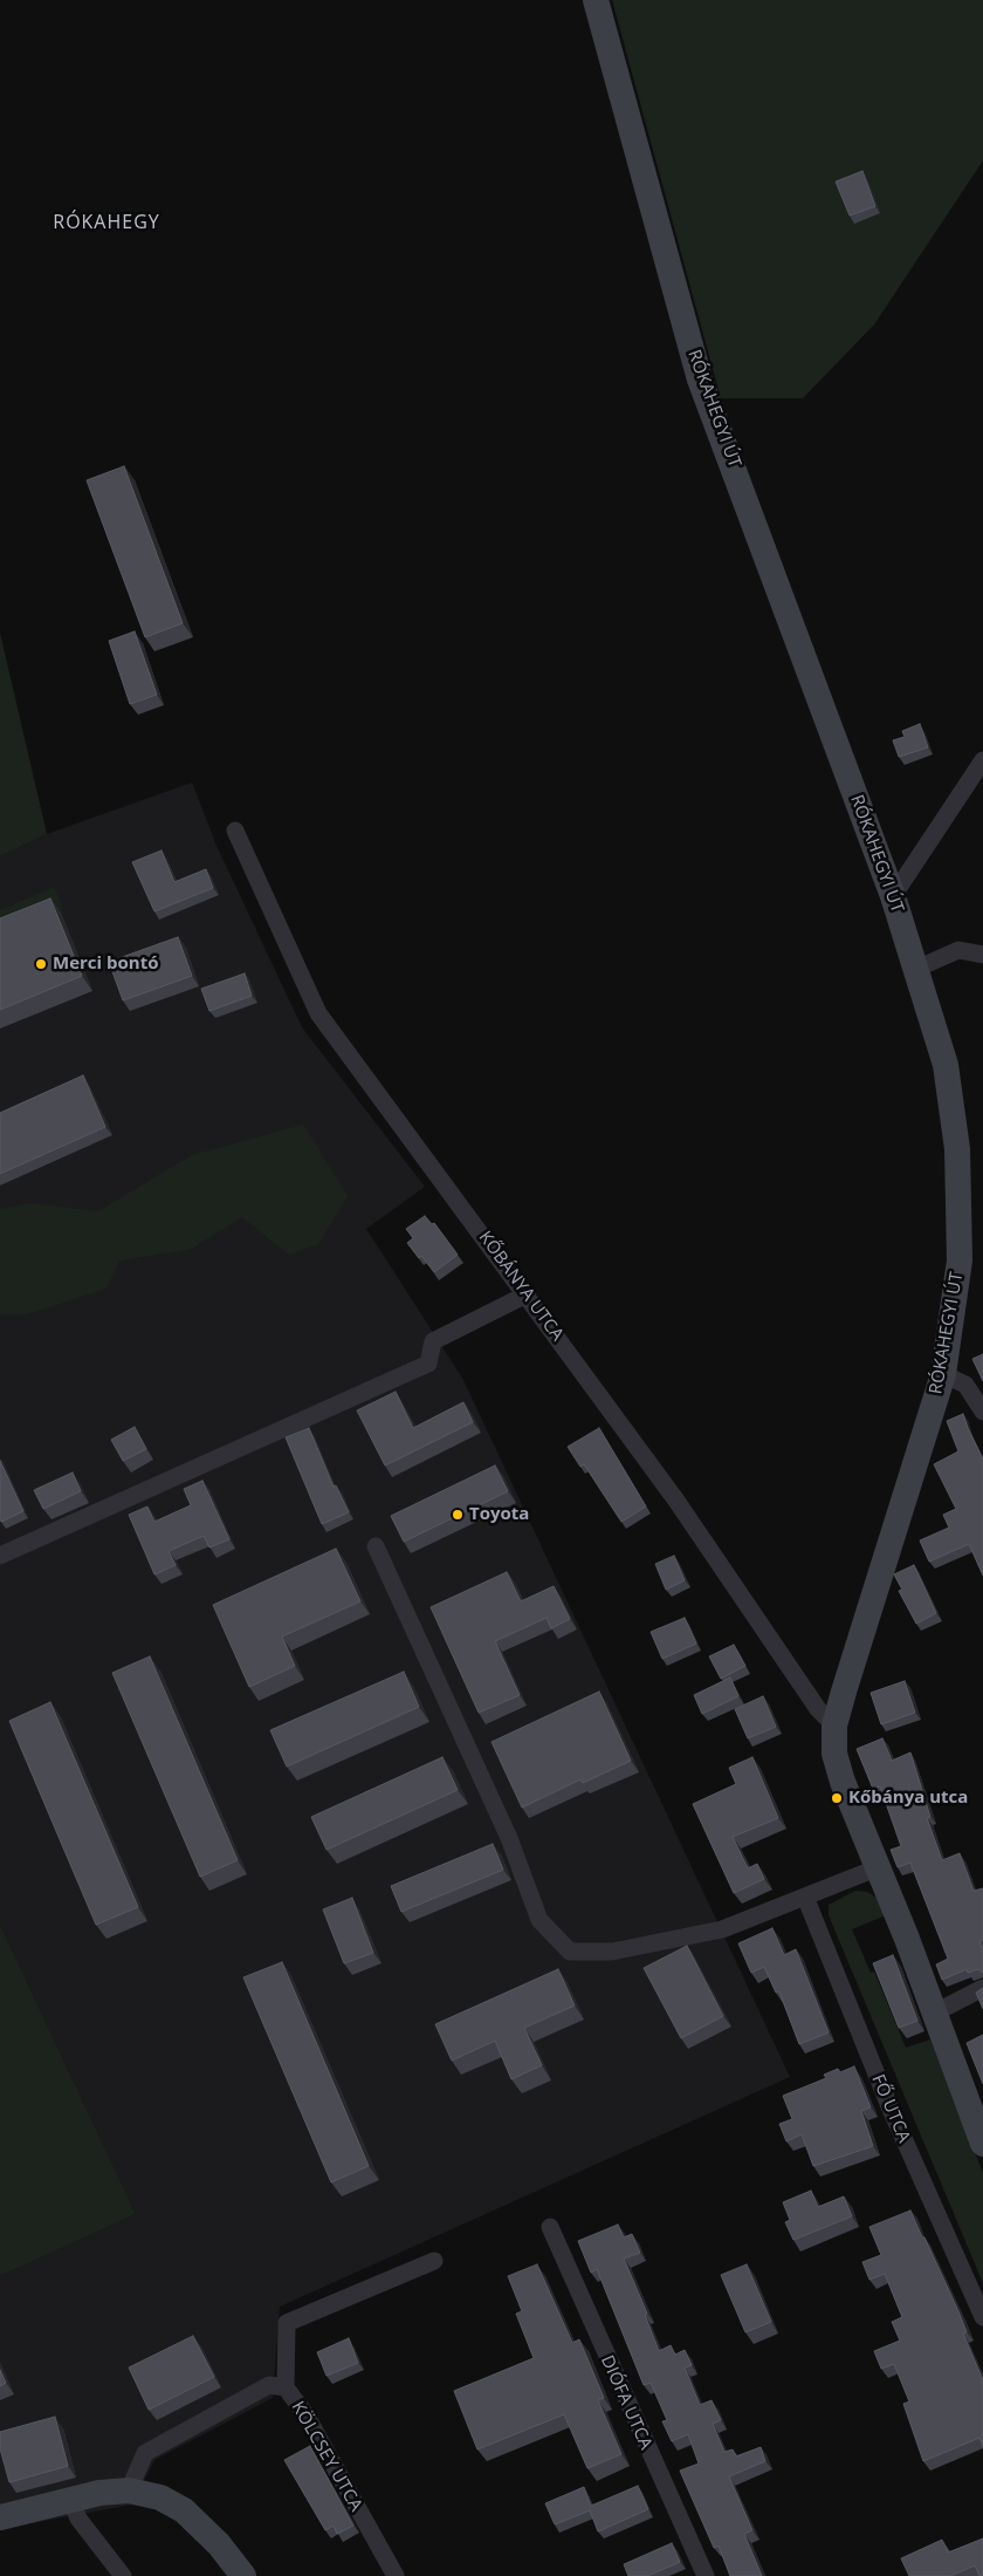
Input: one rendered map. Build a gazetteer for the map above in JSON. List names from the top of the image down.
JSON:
{
  "streets": {
    "street": [
      "RÓKAHEGYI ÚT",
      "KŐBÁNYA UTCA",
      "FŐ UTCA",
      "DIÓFA UTCA",
      "KÖLCSEY UTCA"
    ]
  },
  "crossings": [
    ["RÓKAHEGYI ÚT", "KŐBÁNYA UTCA"]
  ],
  "districts": ["RÓKAHEGY"],
  "places": ["Merci bontó", "Toyota", "Kőbánya utca"]
}
